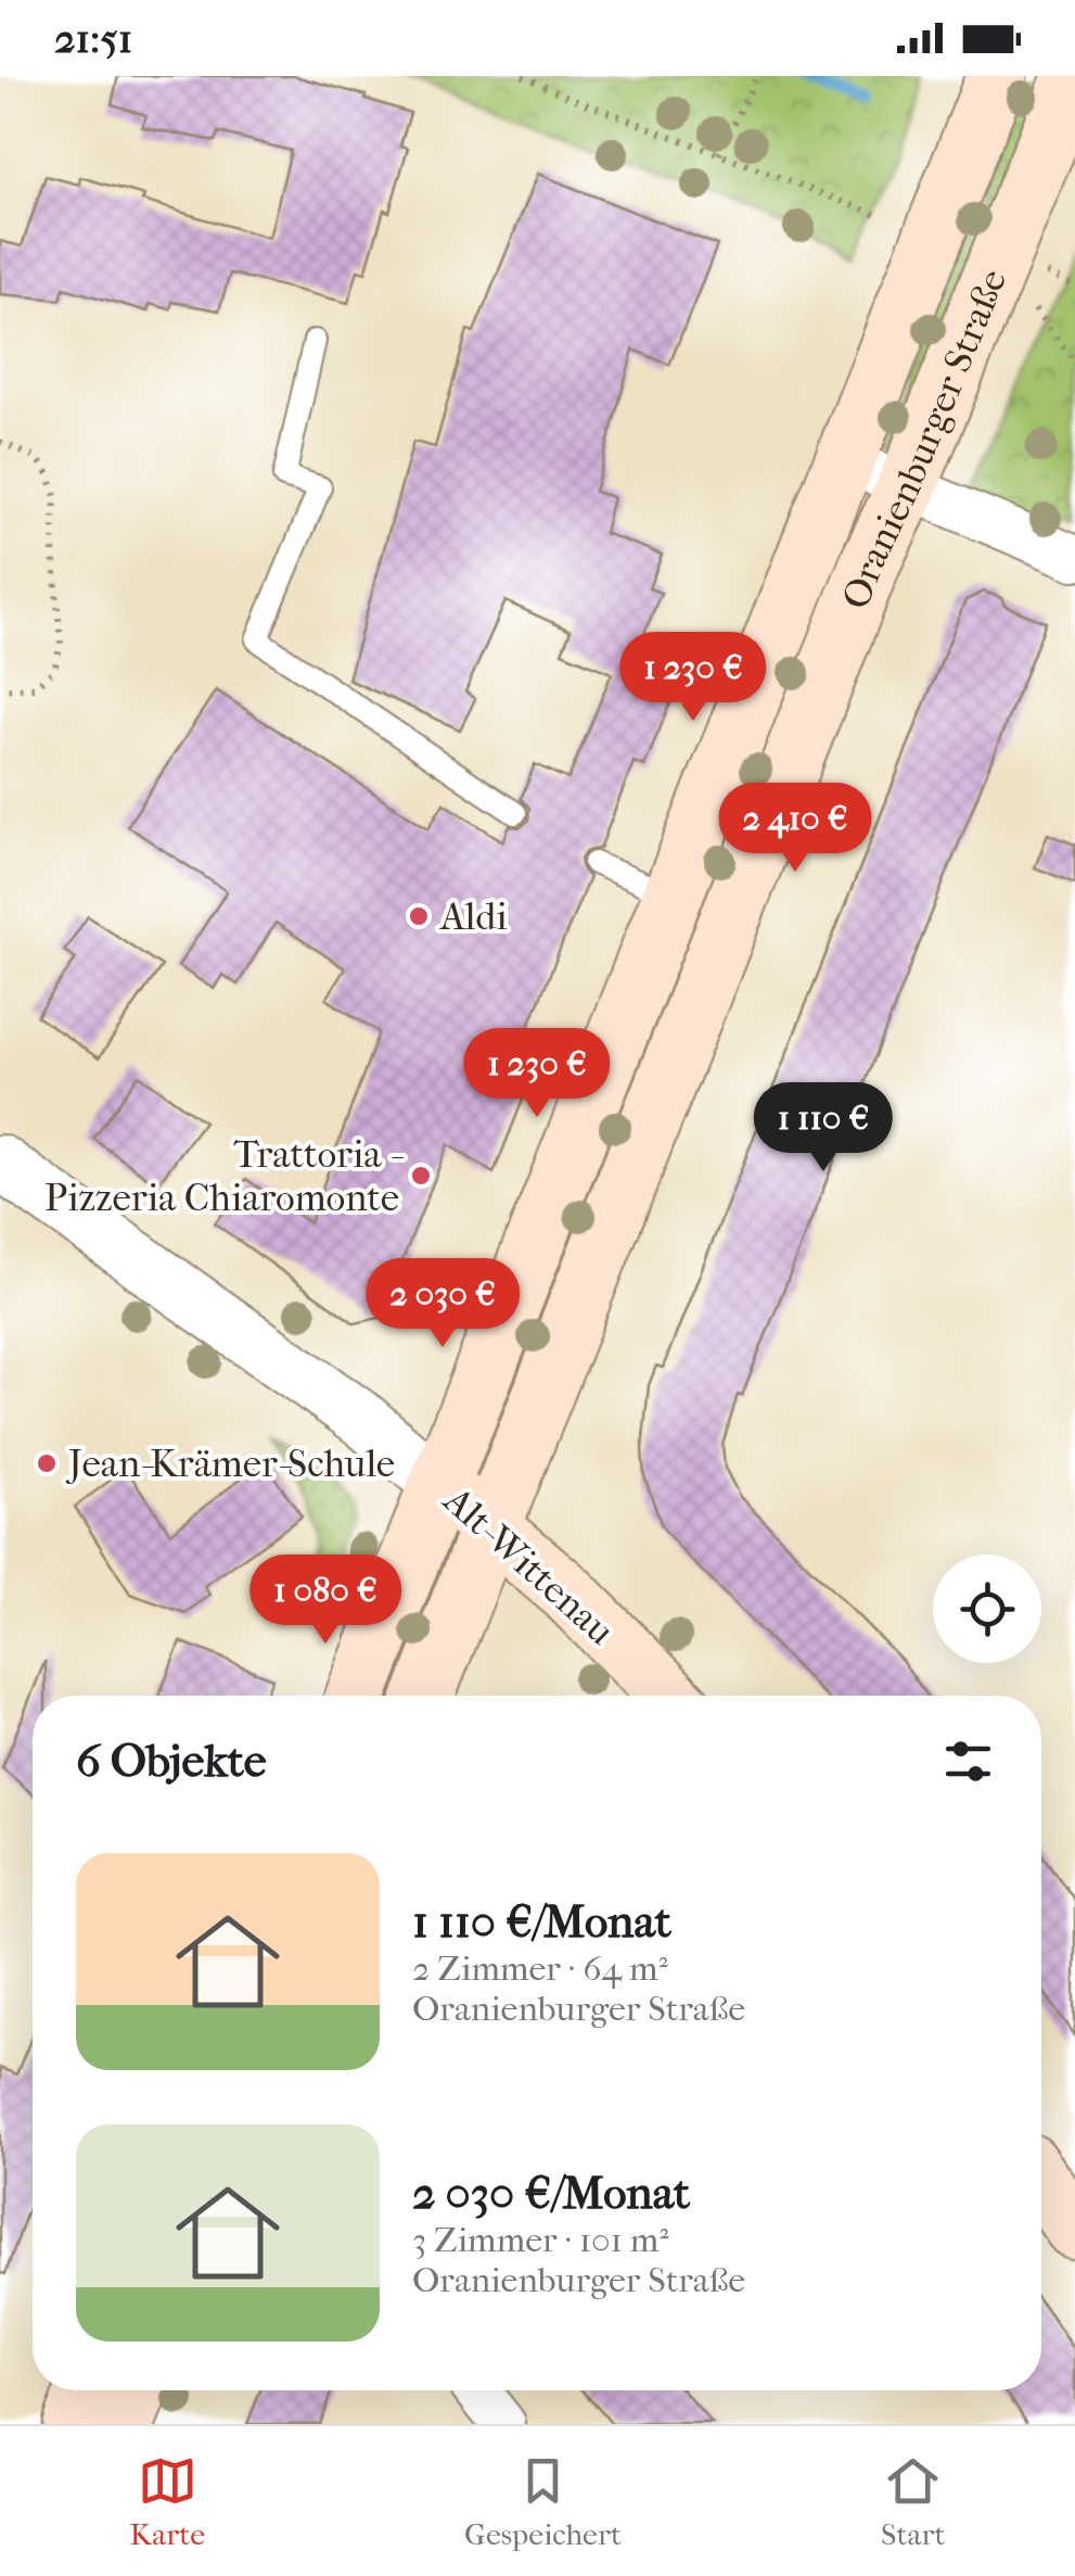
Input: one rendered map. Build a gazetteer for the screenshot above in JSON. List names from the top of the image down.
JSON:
{
  "streets": {
    "main road": ["Oranienburger Straße", "Alt-Wittenau"]
  },
  "crossings": [
    ["Oranienburger Straße", "Alt-Wittenau"]
  ],
  "places": ["Aldi", "Trattoria - Pizzeria Chiaromonte", "Jean-Krämer-Schule"],
  "page": {
    "status": "21:51",
    "price": [
      "1 230 €",
      "2 410 €",
      "1 230 €",
      "1 110 €",
      "2 030 €",
      "1 080 €"
    ],
    "heading": "6 Objekte",
    "list": [
      {
        "name": "1 110 €/Monat",
        "note": "2 Zimmer · 64 m² · Oranienburger Straße"
      },
      {
        "name": "2 030 €/Monat",
        "note": "3 Zimmer · 101 m² · Oranienburger Straße"
      }
    ],
    "tabs": ["Karte", "Gespeichert", "Start"]
  }
}
